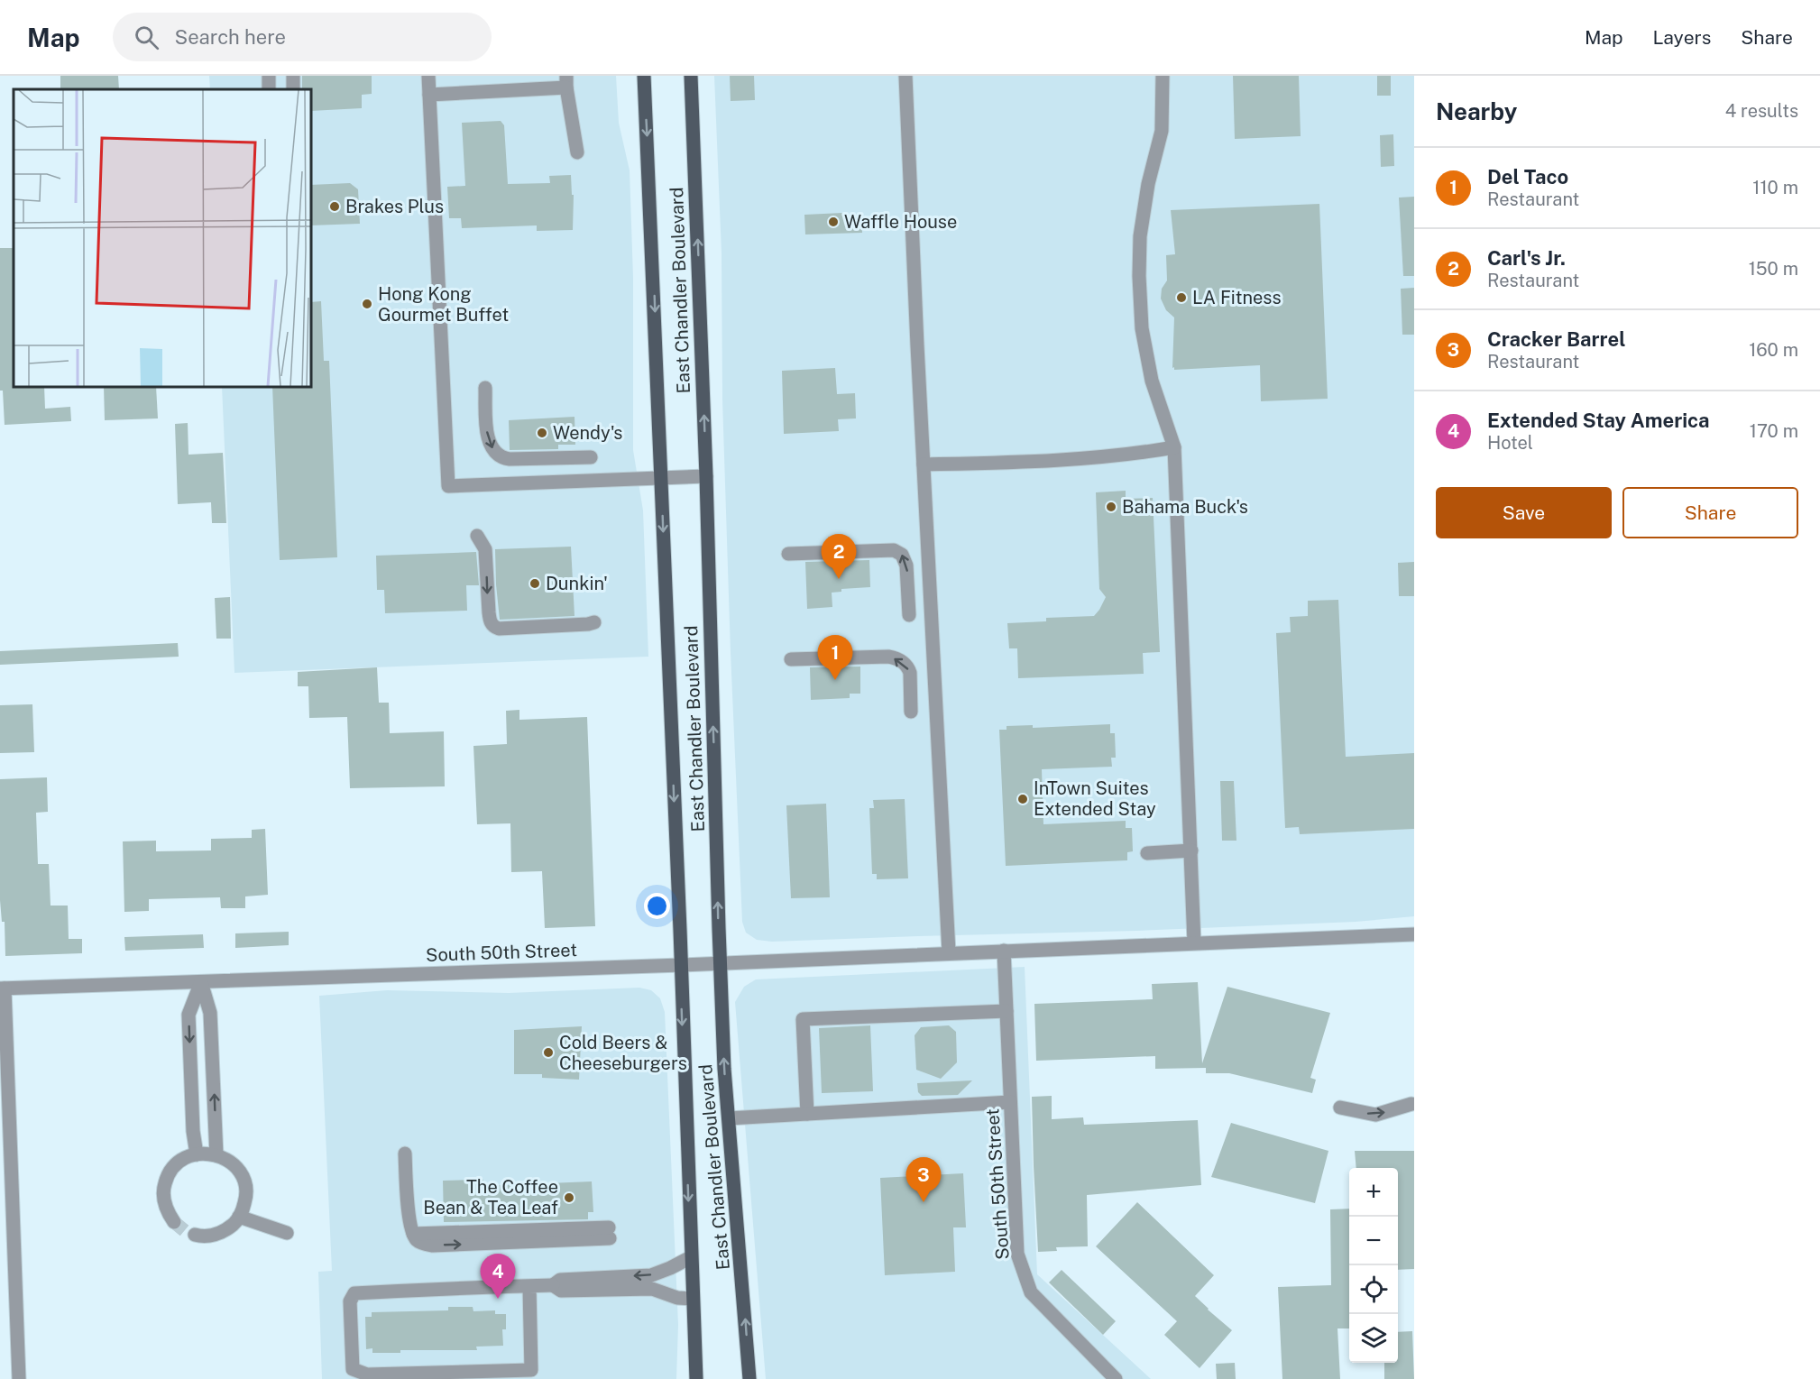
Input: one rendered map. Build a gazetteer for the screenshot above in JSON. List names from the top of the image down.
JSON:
{
  "streets": {
    "main road": ["East Chandler Boulevard"],
    "street": ["South 50th Street"]
  },
  "crossings": [
    ["East Chandler Boulevard", "South 50th Street"]
  ],
  "places": [
    "Brakes Plus",
    "Waffle House",
    "LA Fitness",
    "Hong Kong Gourmet Buffet",
    "Wendy's",
    "Bahama Buck's",
    "Dunkin'",
    "InTown Suites Extended Stay",
    "Cold Beers & Cheeseburgers",
    "The Coffee Bean & Tea Leaf"
  ],
  "page": {
    "header": "Map",
    "search": "Search here",
    "nav": ["Map", "Layers", "Share"],
    "heading": ["Nearby", "4 results"],
    "list": [
      {
        "mark": "1",
        "name": "Del Taco",
        "note": "Restaurant",
        "value": "110 m"
      },
      {
        "mark": "2",
        "name": "Carl's Jr.",
        "note": "Restaurant",
        "value": "150 m"
      },
      {
        "mark": "3",
        "name": "Cracker Barrel",
        "note": "Restaurant",
        "value": "160 m"
      },
      {
        "mark": "4",
        "name": "Extended Stay America",
        "note": "Hotel",
        "value": "170 m"
      }
    ],
    "buttons": ["Save", "Share"],
    "pins": [
      "2",
      "1",
      "3",
      "4"
    ],
    "map_buttons": ["+", "−"]
  }
}
